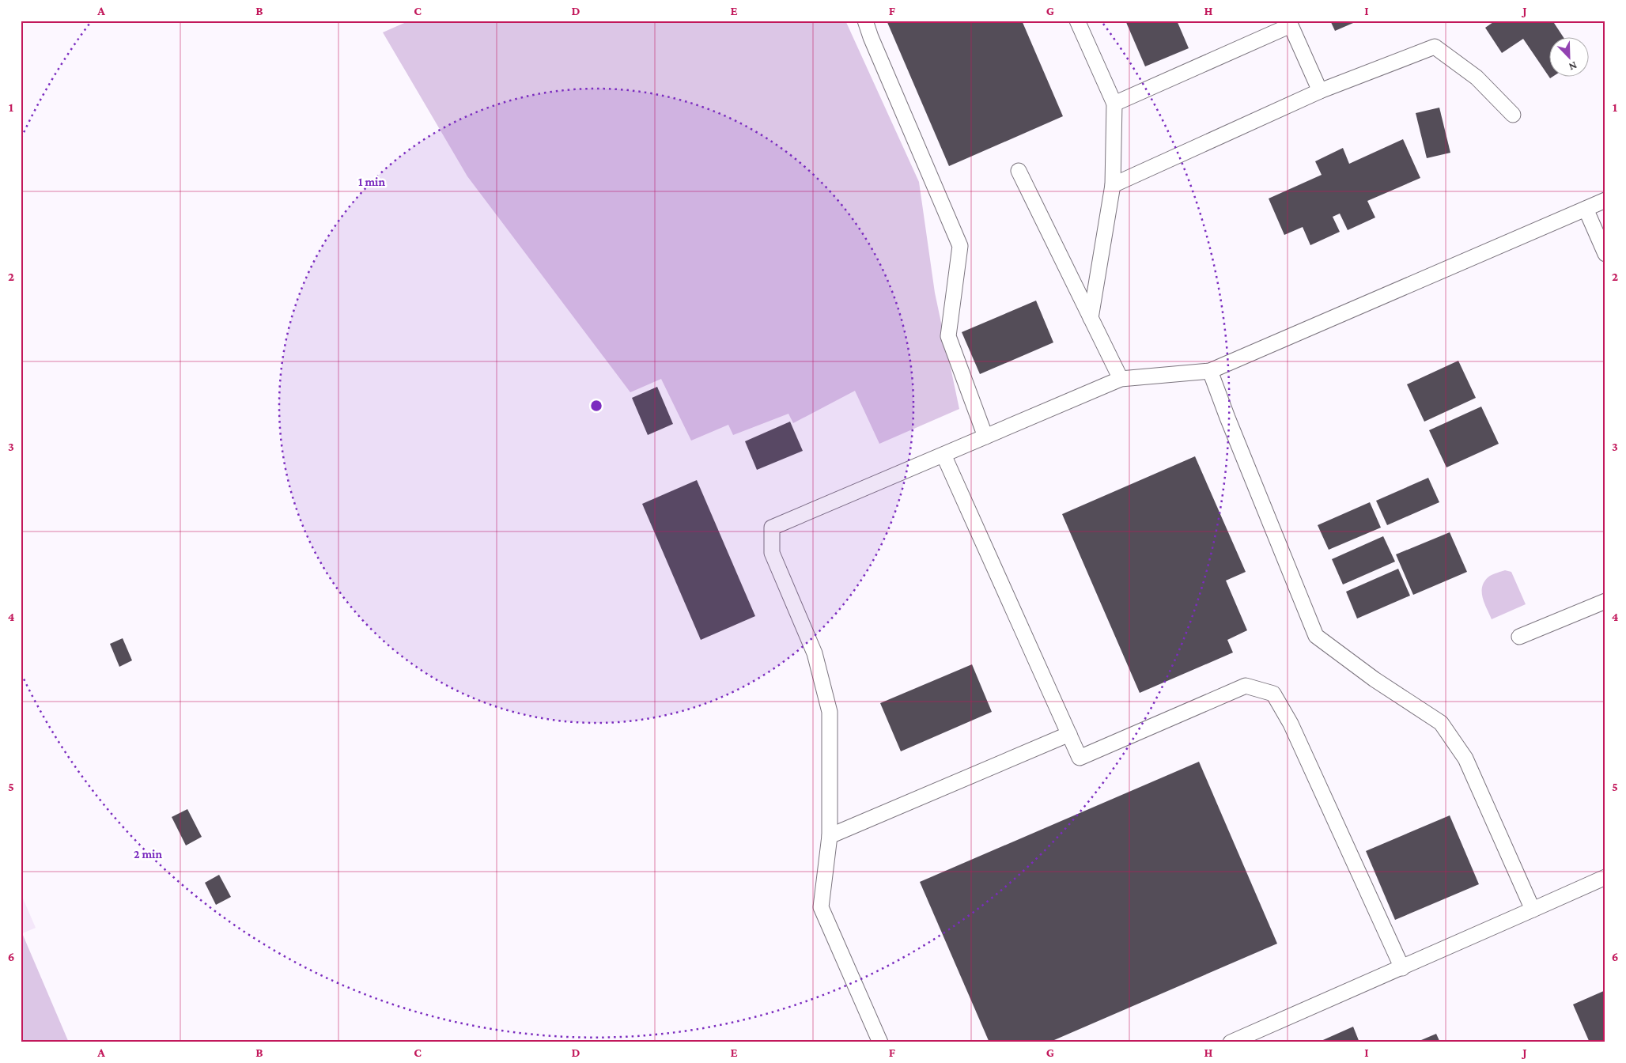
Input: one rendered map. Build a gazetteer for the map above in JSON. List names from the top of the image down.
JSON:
{
  "north": "bottom right",
  "grid": {
    "columns": [
      "A",
      "B",
      "C",
      "D",
      "E",
      "F",
      "G",
      "H",
      "I",
      "J"
    ],
    "rows": [
      "1",
      "2",
      "3",
      "4",
      "5",
      "6"
    ]
  },
  "rings": ["1 min", "2 min"]
}
